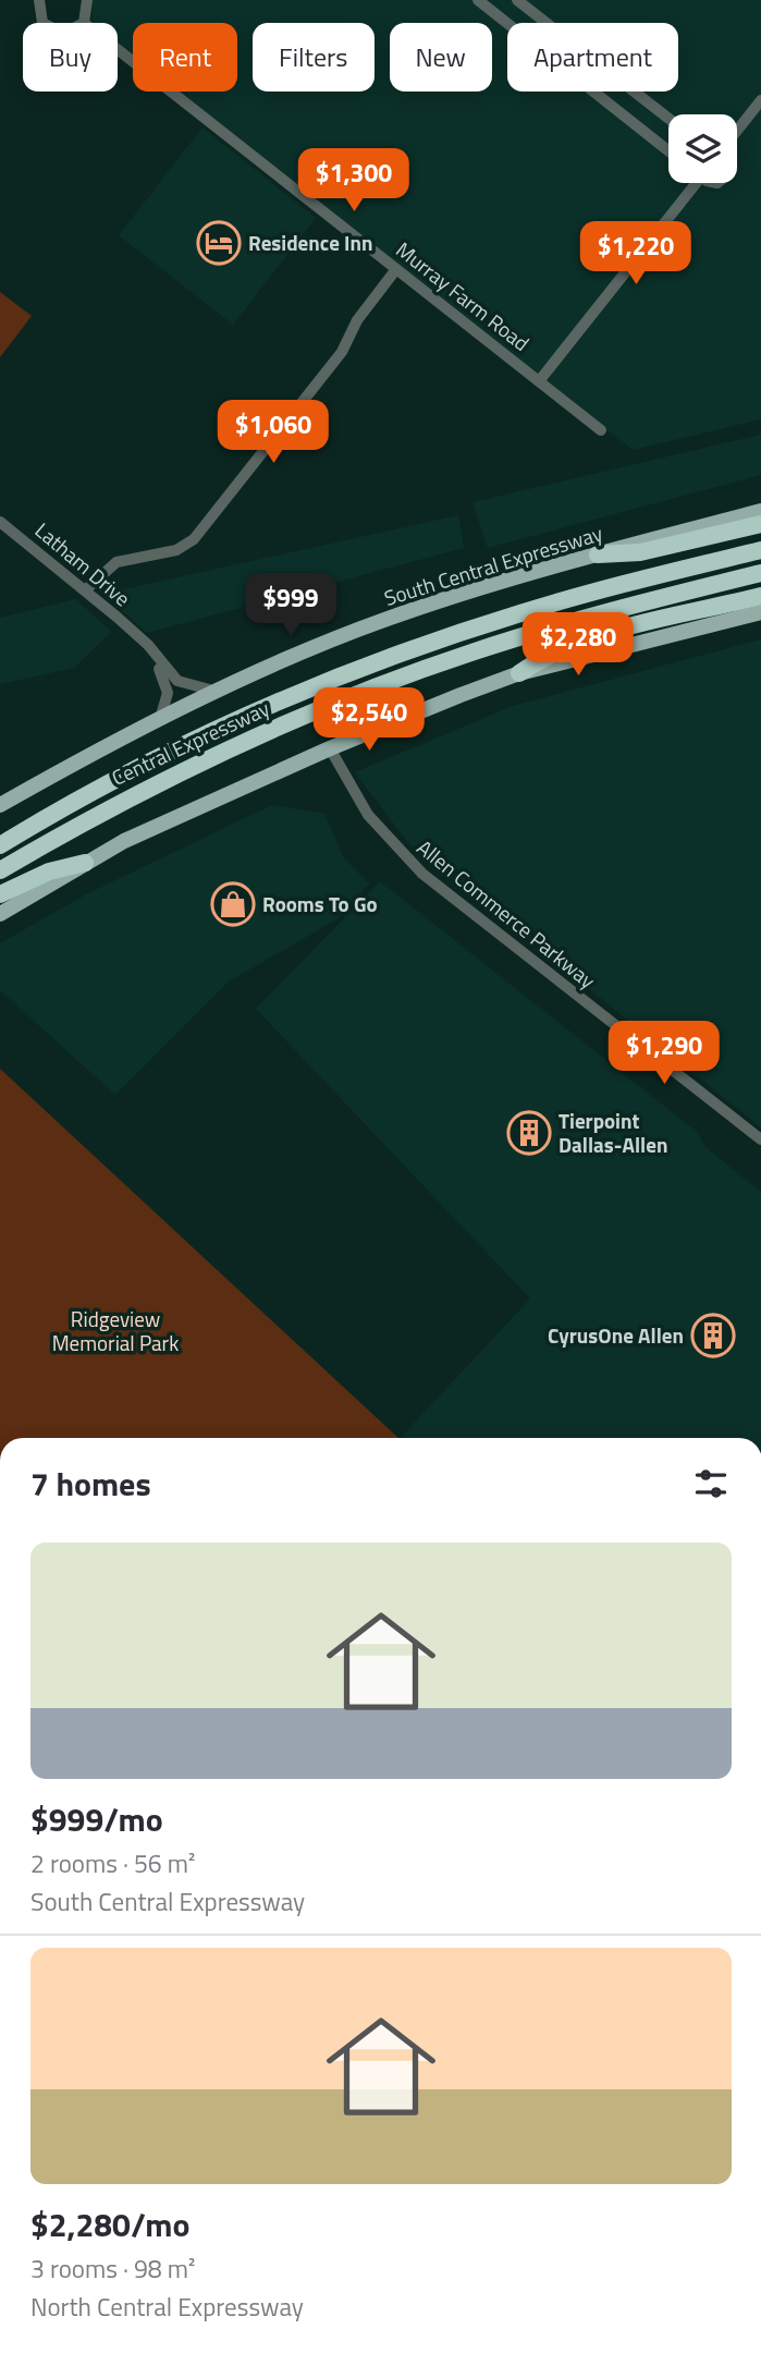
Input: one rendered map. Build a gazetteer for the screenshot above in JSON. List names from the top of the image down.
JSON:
{
  "streets": {
    "highway": ["Central Expressway"],
    "main road": ["South Central Expressway"],
    "street": ["Murray Farm Road", "Latham Drive", "Allen Commerce Parkway"]
  },
  "crossings": [
    ["Latham Drive", "South Central Expressway"]
  ],
  "parks": ["Ridgeview Memorial Park"],
  "places": {
    "hotel": ["Residence Inn"],
    "shop": ["Rooms To Go"],
    "building": ["Tierpoint Dallas-Allen", "CyrusOne Allen"]
  },
  "page": {
    "chip": [
      "Buy",
      "Rent",
      "Filters",
      "New",
      "Apartment"
    ],
    "price": [
      "$1,300",
      "$1,220",
      "$1,060",
      "$999",
      "$2,280",
      "$2,540",
      "$1,290"
    ],
    "heading": "7 homes",
    "list": [
      {
        "name": "$999/mo",
        "note": "2 rooms · 56 m² · South Central Expressway"
      },
      {
        "name": "$2,280/mo",
        "note": "3 rooms · 98 m² · North Central Expressway"
      }
    ]
  }
}
